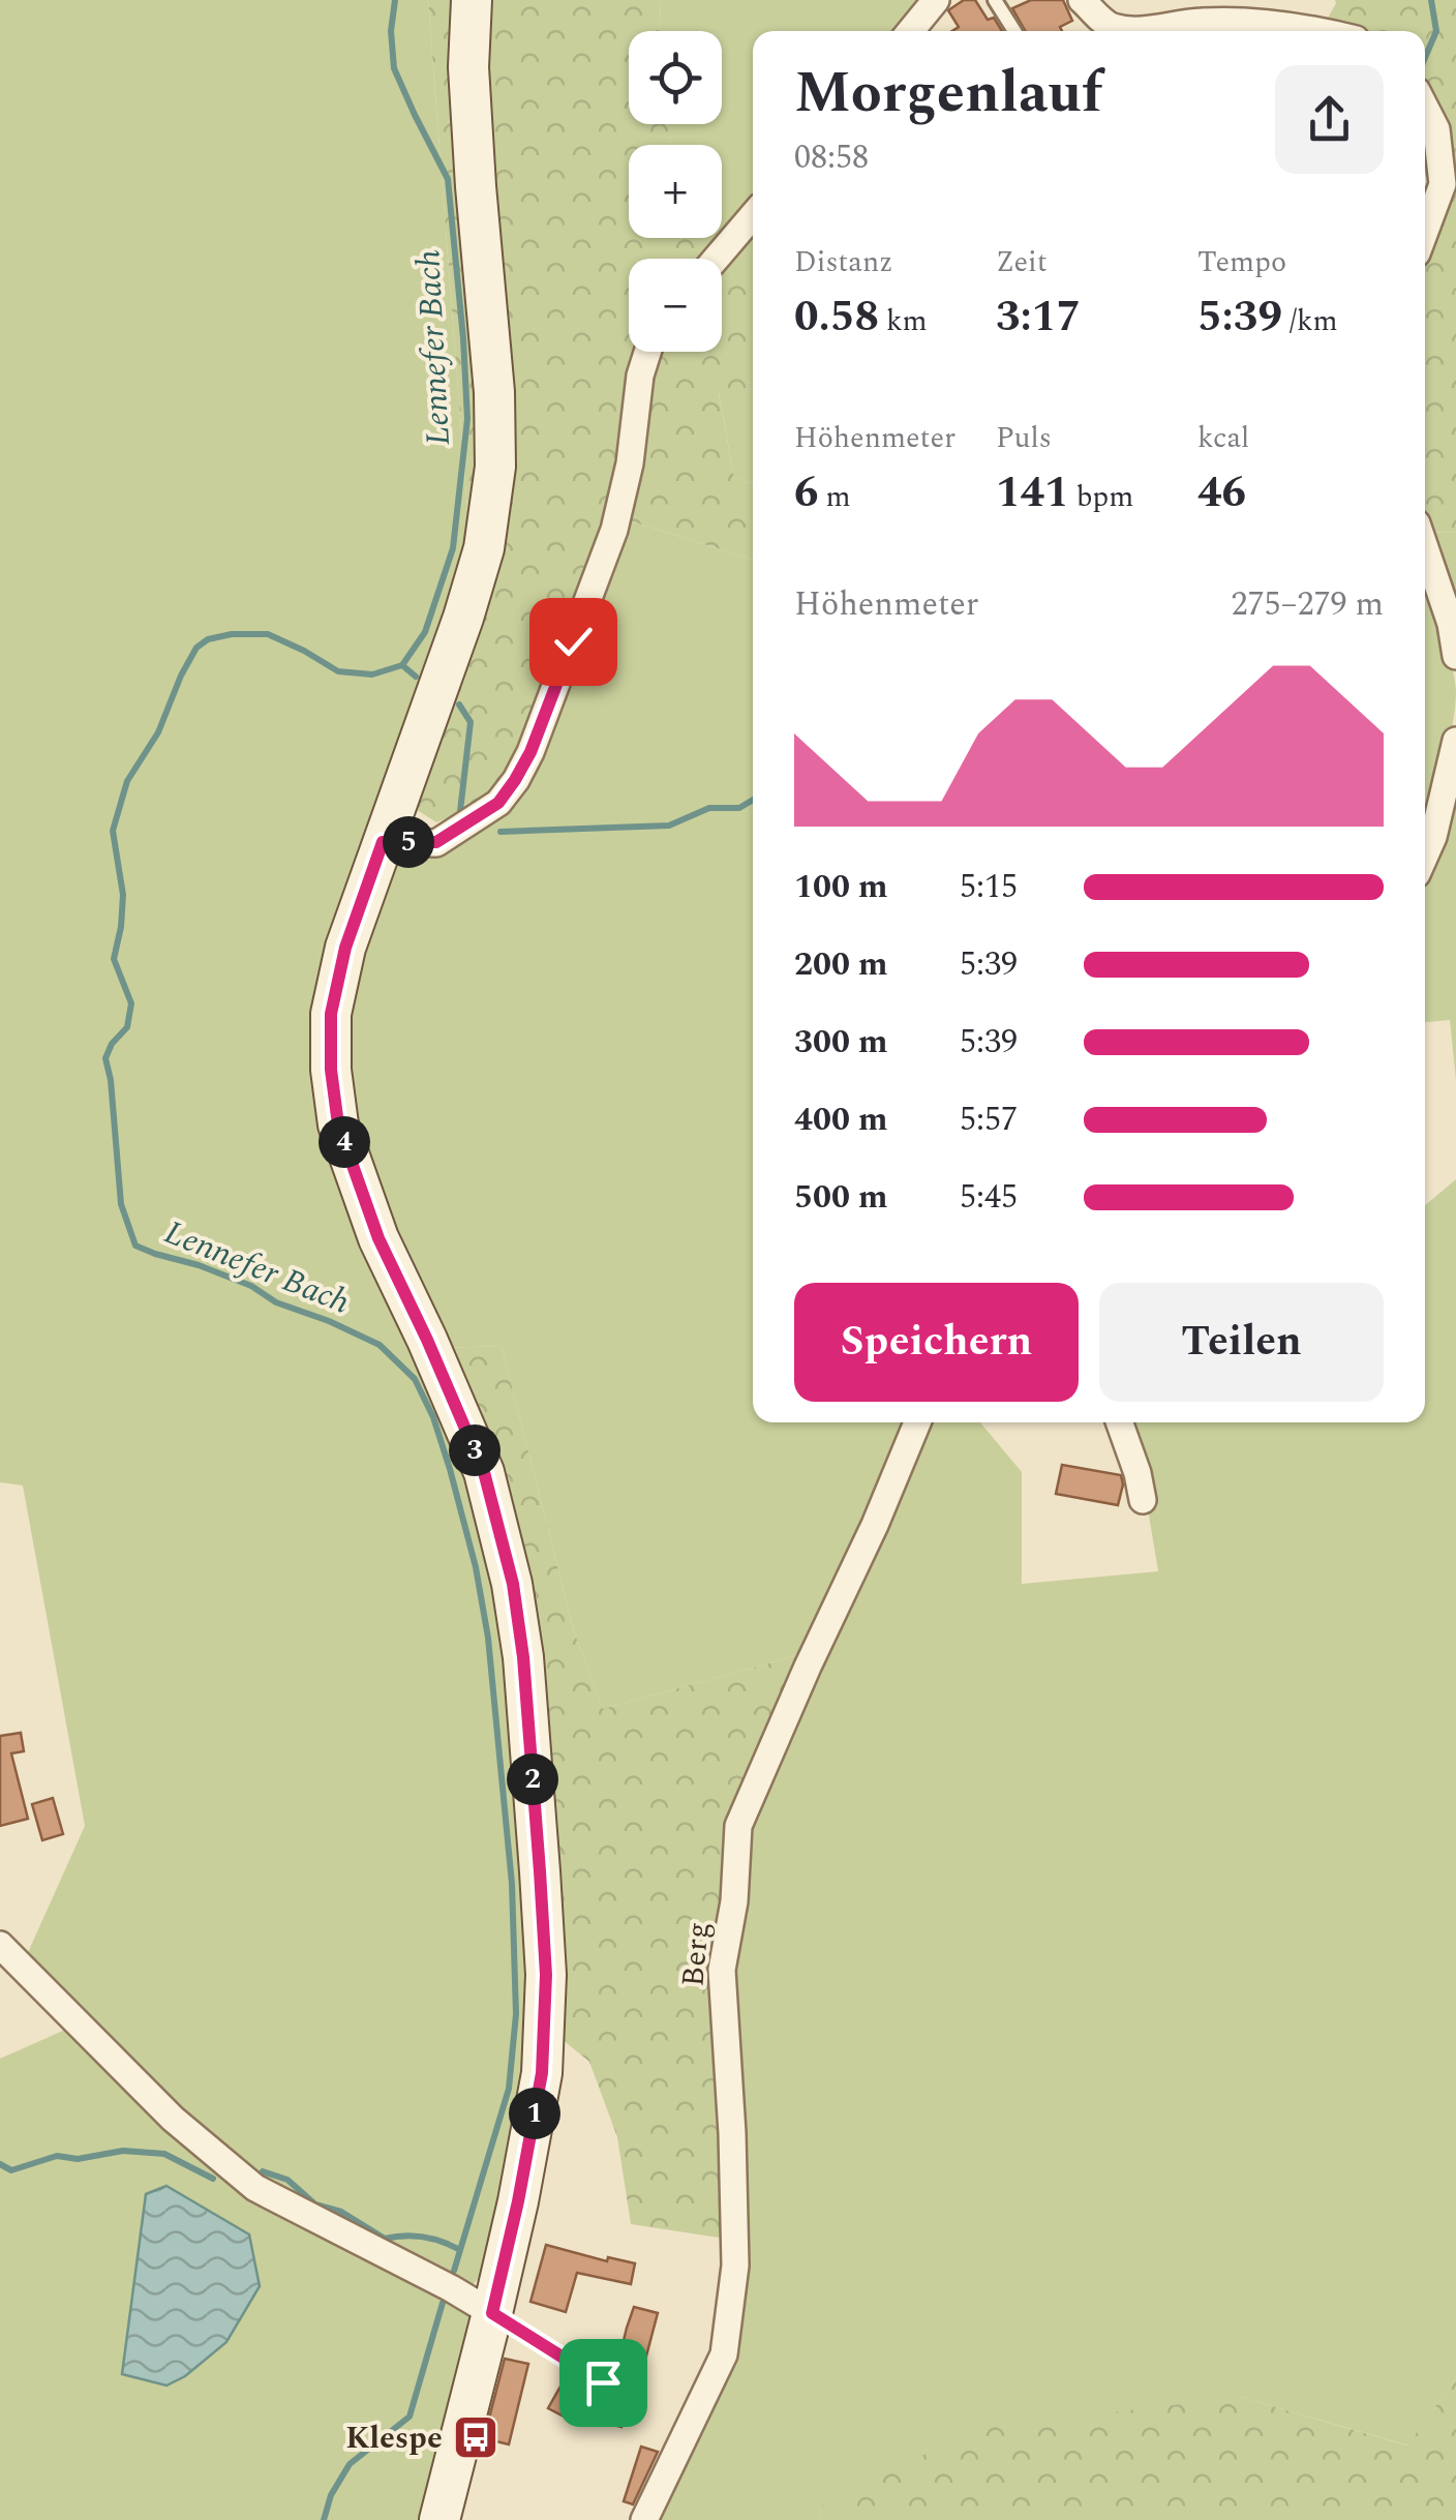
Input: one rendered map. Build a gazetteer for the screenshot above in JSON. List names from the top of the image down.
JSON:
{
  "streets": {
    "street": ["Berg"]
  },
  "water": ["Lennefer Bach"],
  "places": {
    "bus stop": ["Klespe"]
  },
  "page": {
    "map_buttons": ["+", "−"],
    "heading": ["Morgenlauf", "08:58"],
    "stats": [
      ["Distanz", "0.58 km"],
      ["Zeit", "3:17"],
      ["Tempo", "5:39 /km"],
      ["Höhenmeter", "6 m"],
      ["Puls", "141 bpm"],
      ["kcal", "46"]
    ],
    "chart": ["Höhenmeter", "275–279 m"],
    "pins": [
      "5",
      "4",
      "3",
      "2",
      "1"
    ],
    "list": [
      {
        "name": "100 m",
        "note": "5:15"
      },
      {
        "name": "200 m",
        "note": "5:39"
      },
      {
        "name": "300 m",
        "note": "5:39"
      },
      {
        "name": "400 m",
        "note": "5:57"
      },
      {
        "name": "500 m",
        "note": "5:45"
      }
    ],
    "buttons": ["Speichern", "Teilen"]
  }
}
